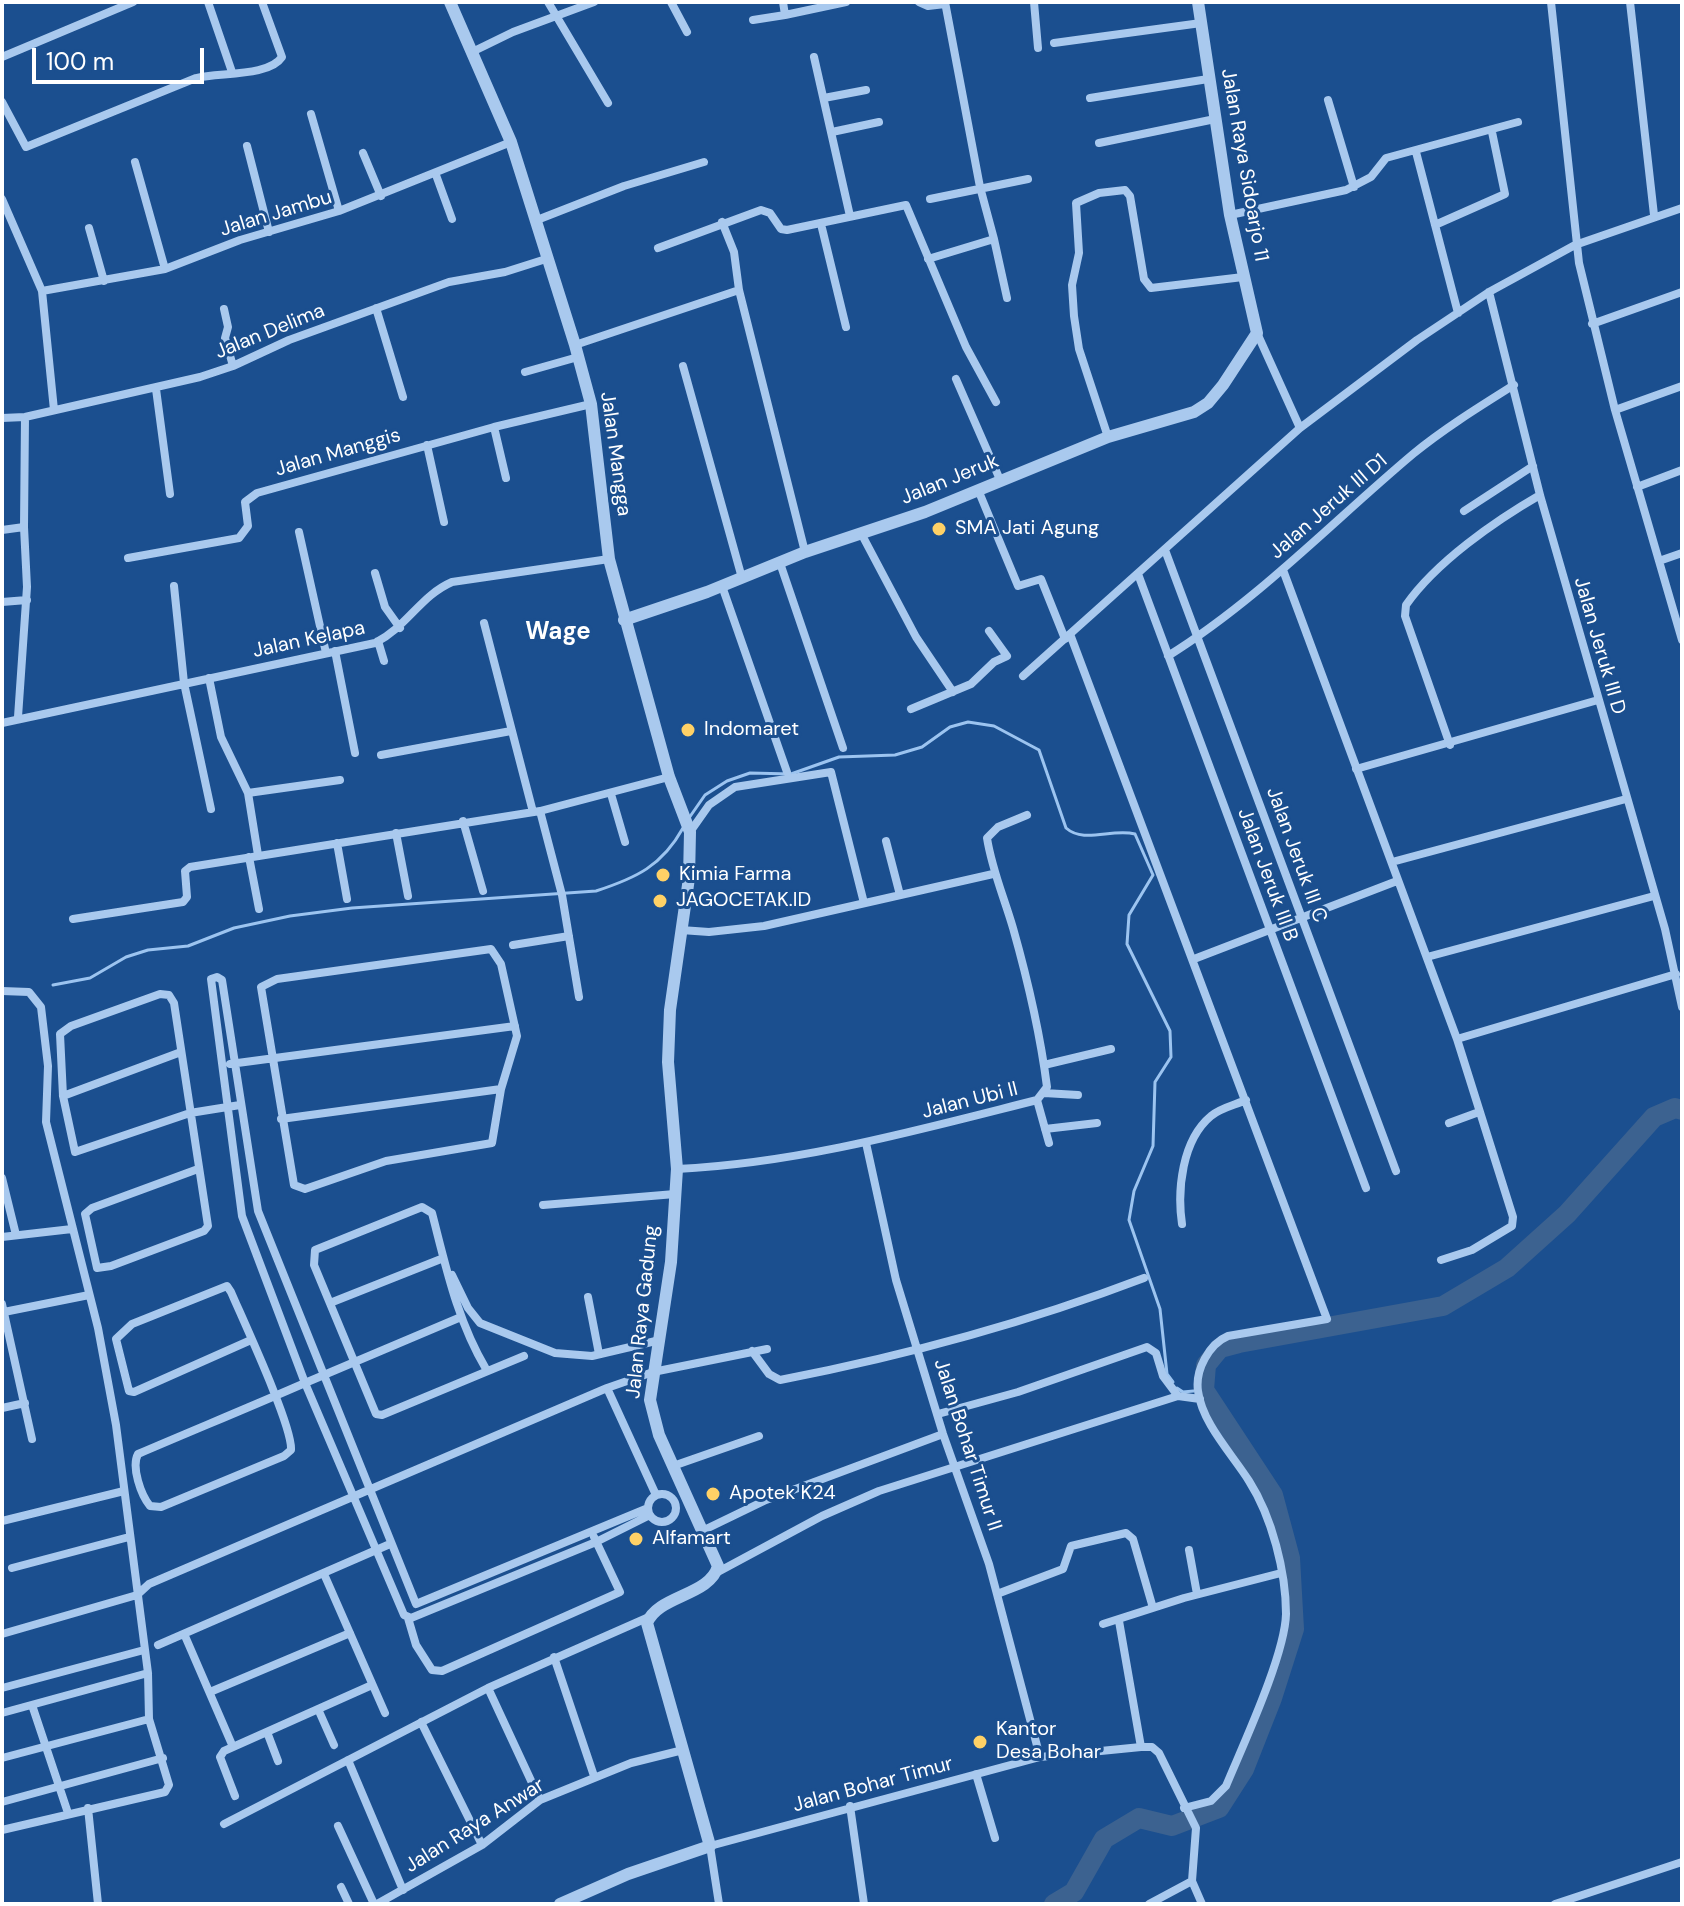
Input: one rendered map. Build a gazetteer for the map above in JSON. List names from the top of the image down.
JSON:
{
  "streets": {
    "street": [
      "Jalan Raya Sidoarjo 11",
      "Jalan Jambu",
      "Jalan Delima",
      "Jalan Manggis",
      "Jalan Mangga",
      "Jalan Jeruk",
      "Jalan Jeruk III D1",
      "Jalan Kelapa",
      "Jalan Jeruk III D",
      "Jalan Jeruk III C",
      "Jalan Jeruk III B",
      "Jalan Ubi II",
      "Jalan Raya Gadung",
      "Jalan Bohar Timur II",
      "Jalan Bohar Timur",
      "Jalan Raya Anwar"
    ]
  },
  "crossings": [
    ["Jalan Raya Sidoarjo 11", "Jalan Jeruk"],
    ["Jalan Jambu", "Jalan Mangga"],
    ["Jalan Delima", "Jalan Mangga"],
    ["Jalan Manggis", "Jalan Mangga"],
    ["Jalan Mangga", "Jalan Jeruk"],
    ["Jalan Mangga", "Jalan Kelapa"],
    ["Jalan Mangga", "Jalan Raya Gadung"],
    ["Jalan Jeruk III D1", "Jalan Jeruk III D"],
    ["Jalan Jeruk III D1", "Jalan Jeruk III C"],
    ["Jalan Jeruk III D1", "Jalan Jeruk III B"],
    ["Jalan Ubi II", "Jalan Raya Gadung"],
    ["Jalan Ubi II", "Jalan Bohar Timur II"],
    ["Jalan Bohar Timur II", "Jalan Bohar Timur"]
  ],
  "districts": ["Wage"],
  "places": [
    "SMA Jati Agung",
    "Indomaret",
    "Kimia Farma",
    "JAGOCETAK.ID",
    "Apotek K24",
    "Alfamart",
    "Kantor Desa Bohar"
  ],
  "scale_bar": "100 m"
}
